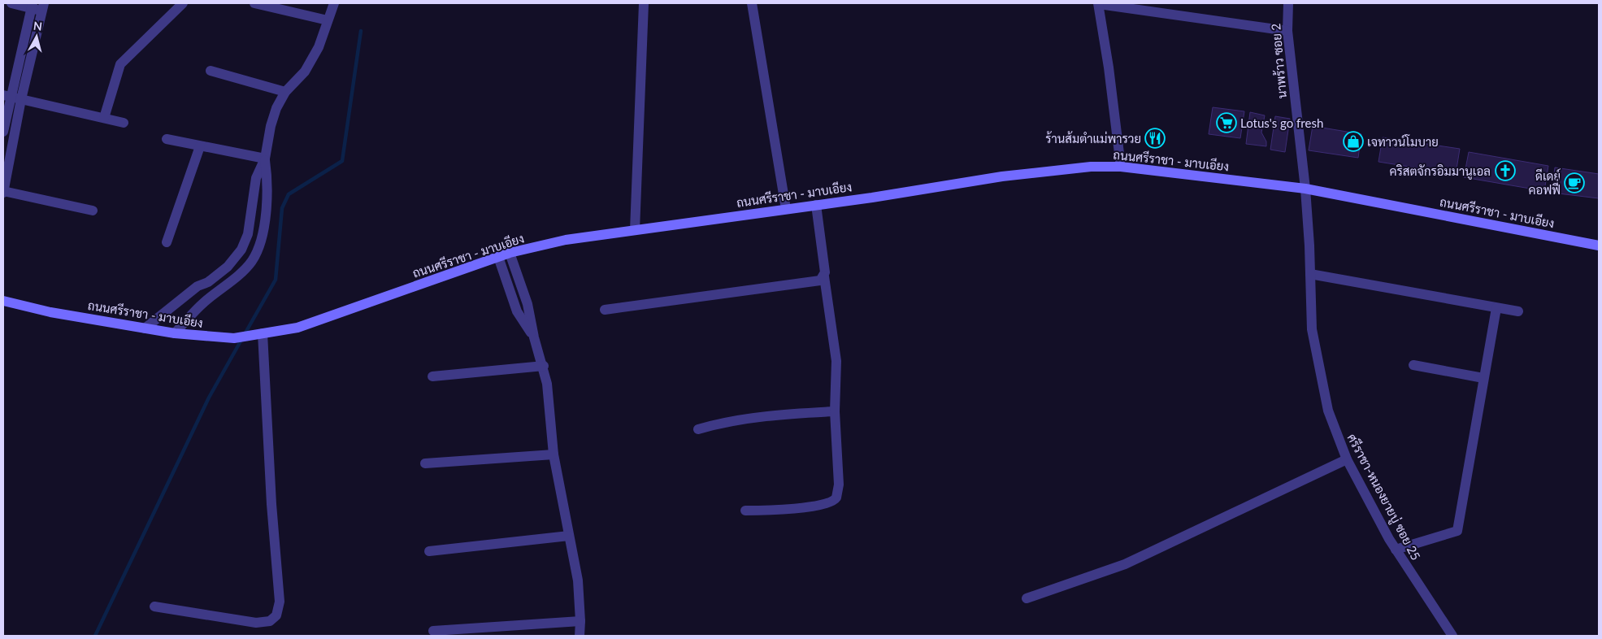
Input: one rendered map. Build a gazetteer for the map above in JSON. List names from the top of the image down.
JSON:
{
  "streets": {
    "main road": ["ถนนศรีราชา - มาบเอียง"],
    "street": ["นาพร้าว ซอย 2", "ศรีราชา-หนองยายบู่ ซอย 25"]
  },
  "crossings": [
    ["นาพร้าว ซอย 2", "ถนนศรีราชา - มาบเอียง"],
    ["นาพร้าว ซอย 2", "ศรีราชา-หนองยายบู่ ซอย 25"],
    ["ถนนศรีราชา - มาบเอียง", "ศรีราชา-หนองยายบู่ ซอย 25"]
  ],
  "places": {
    "supermarket": ["Lotus's go fresh"],
    "restaurant": ["ร้านส้มตำแม่พารวย"],
    "shop": ["เจทาวน์โมบาย"],
    "church": ["คริสตจักรอิมมานูเอล"],
    "cafe": ["ดีเดย์ คอฟฟี่"]
  },
  "north": "top"
}
